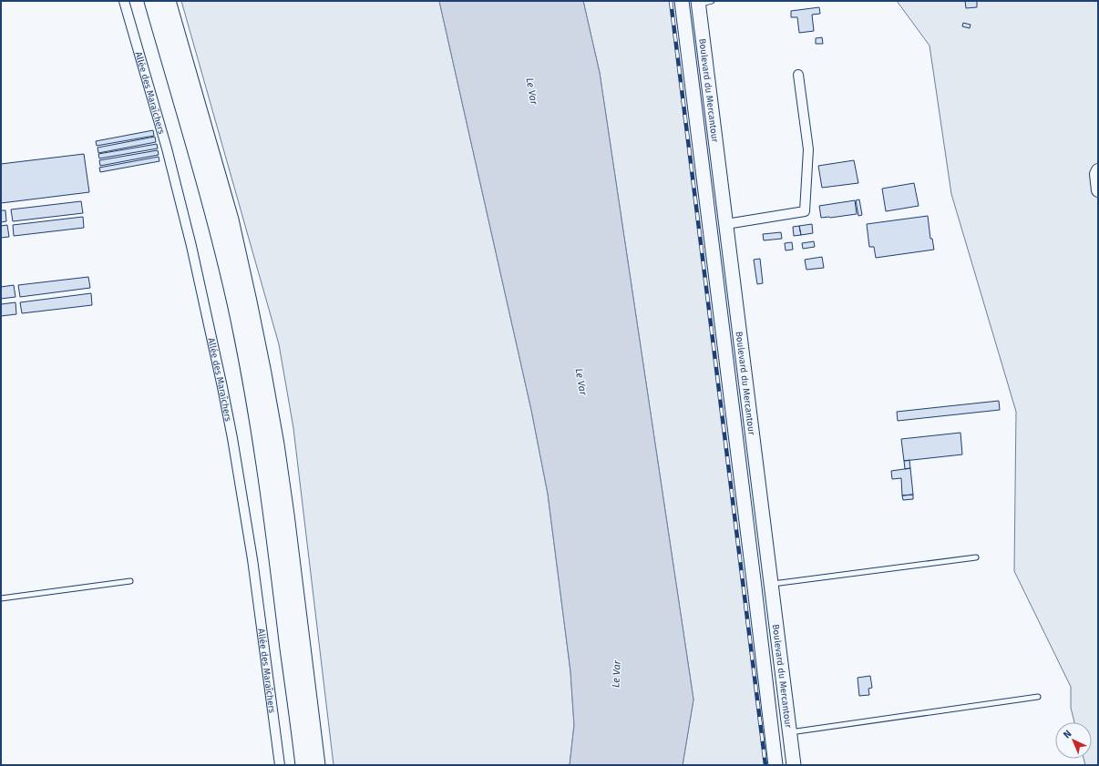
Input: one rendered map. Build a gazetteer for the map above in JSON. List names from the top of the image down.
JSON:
{
  "streets": {
    "main road": ["Boulevard du Mercantour"],
    "street": ["Allée des Maraîchers"]
  },
  "water": ["Le Var"],
  "north": "top left"
}
